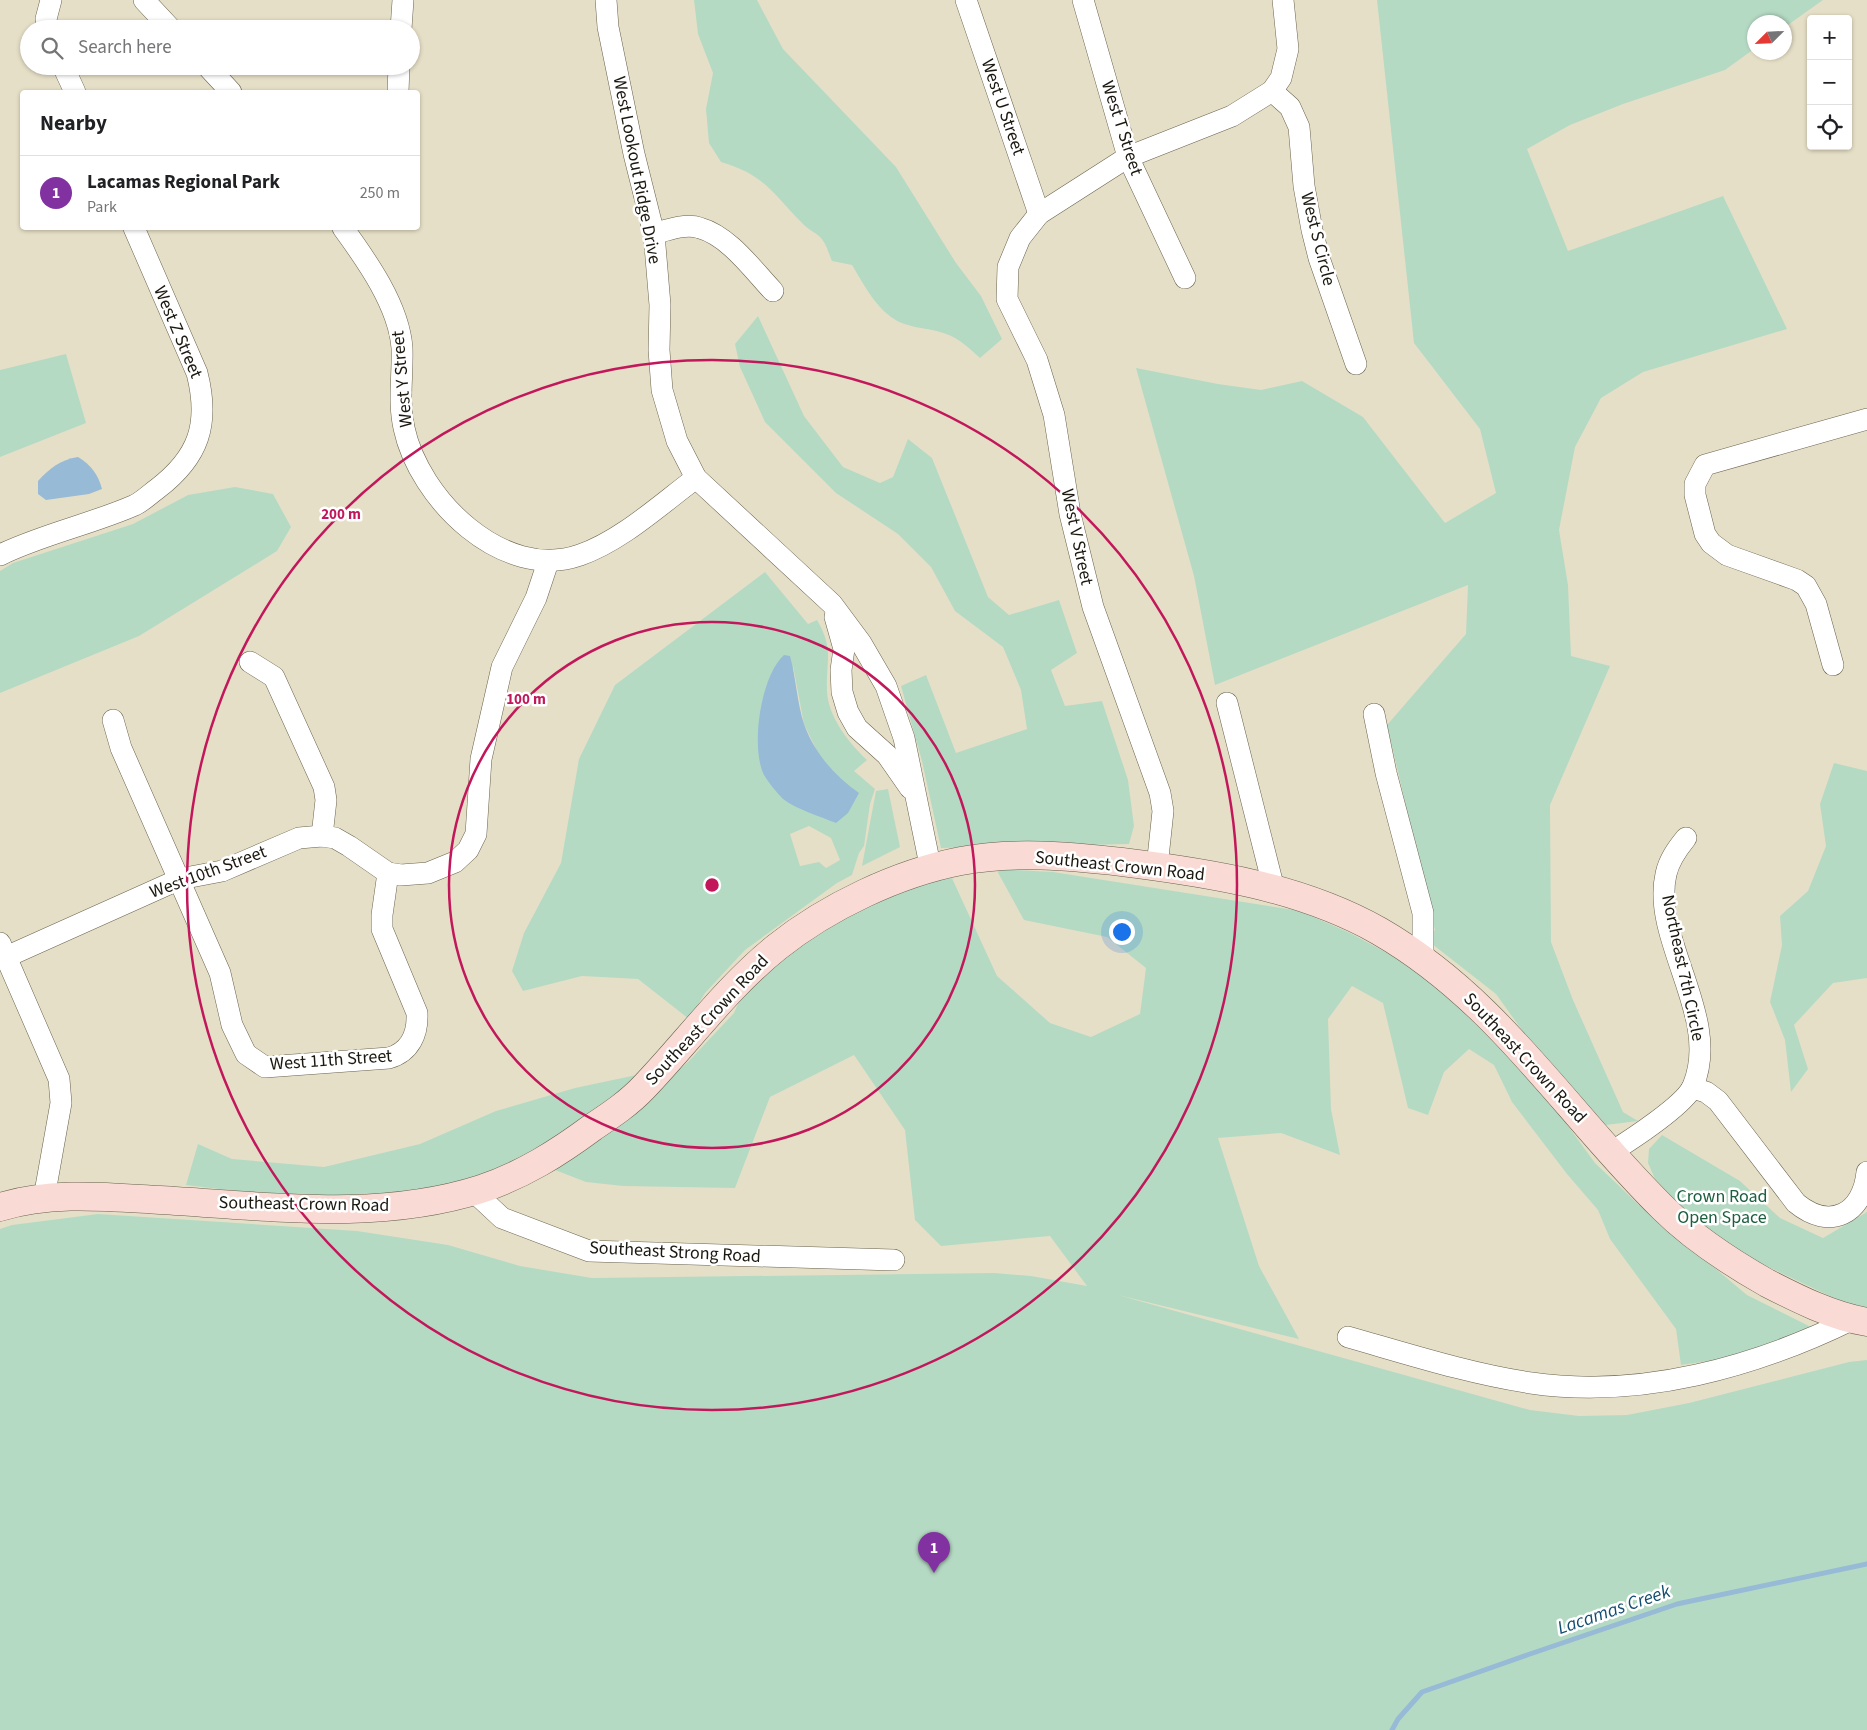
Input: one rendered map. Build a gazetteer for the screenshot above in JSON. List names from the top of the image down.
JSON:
{
  "streets": {
    "street": [
      "West U Street",
      "West T Street",
      "West Lookout Ridge Drive",
      "West S Circle",
      "West Z Street",
      "West Y Street",
      "West V Street",
      "Southeast Crown Road",
      "West 10th Street",
      "Northeast 7th Circle",
      "West 11th Street",
      "Southeast Strong Road"
    ]
  },
  "crossings": [
    ["West U Street", "West V Street"],
    ["West T Street", "West V Street"],
    ["West Lookout Ridge Drive", "Southeast Crown Road"],
    ["West S Circle", "West V Street"],
    ["West V Street", "Southeast Crown Road"],
    ["Southeast Crown Road", "Southeast Strong Road"],
    ["West 10th Street", "West 11th Street"]
  ],
  "water": ["Lacamas Creek"],
  "parks": ["Crown Road Open Space"],
  "north": "bottom left",
  "page": {
    "map_buttons": ["+", "−"],
    "search": "Search here",
    "heading": "Nearby",
    "list": [
      {
        "mark": "1",
        "name": "Lacamas Regional Park",
        "note": "Park",
        "value": "250 m"
      }
    ],
    "pins": "1"
  },
  "rings": ["200 m", "100 m"]
}
